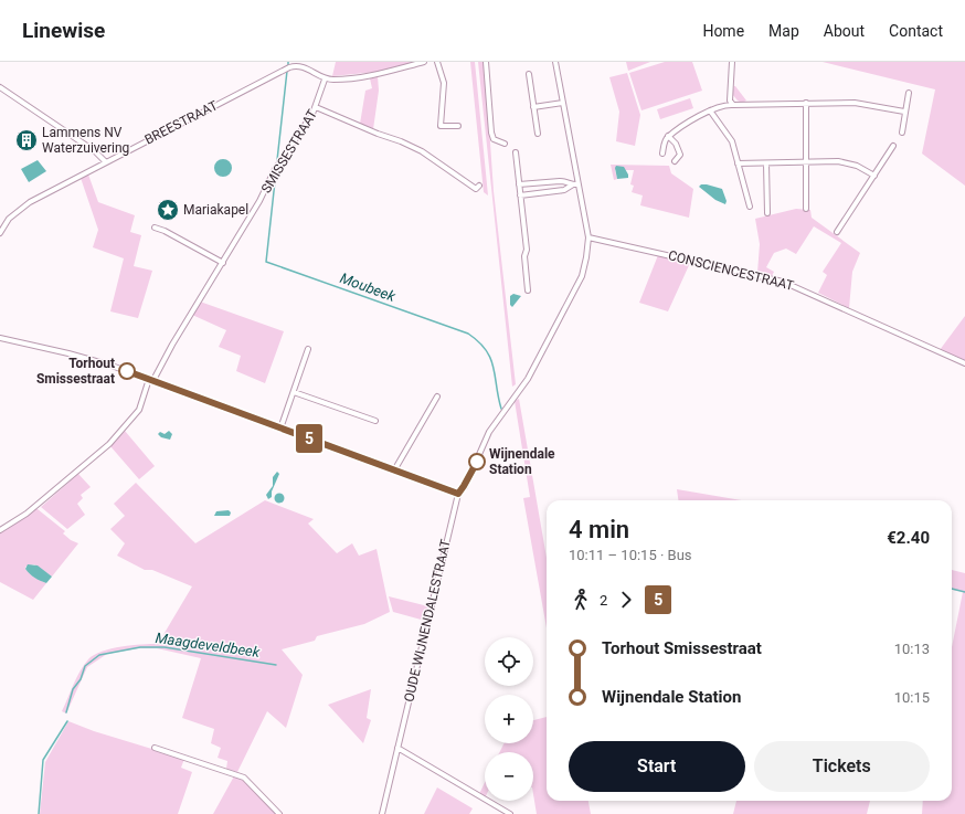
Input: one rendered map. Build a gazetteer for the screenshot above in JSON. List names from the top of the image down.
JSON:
{
  "streets": {
    "street": [
      "BREESTRAAT",
      "SMISSESTRAAT",
      "CONSCIENCESTRAAT",
      "OUDE WIJNENDALESTRAAT"
    ]
  },
  "crossings": [
    ["BREESTRAAT", "SMISSESTRAAT"],
    ["CONSCIENCESTRAAT", "OUDE WIJNENDALESTRAAT"]
  ],
  "water": ["Moubeek", "Maagdeveldbeek"],
  "places": {
    "building": ["Lammens NV Waterzuivering"],
    "place": ["Mariakapel"],
    "other": ["Torhout Smissestraat", "Wijnendale Station"]
  },
  "lines": ["bus line 5"],
  "page": {
    "header": "Linewise",
    "nav": [
      "Home",
      "Map",
      "About",
      "Contact"
    ],
    "on_map": "5",
    "heading": ["4 min", "10:11 – 10:15 · Bus", "€2.40"],
    "legs": ["2", "5"],
    "list": [
      {
        "name": "Torhout Smissestraat",
        "value": "10:13"
      },
      {
        "name": "Wijnendale Station",
        "value": "10:15"
      }
    ],
    "map_buttons": ["+", "−"],
    "buttons": ["Start", "Tickets"]
  }
}
